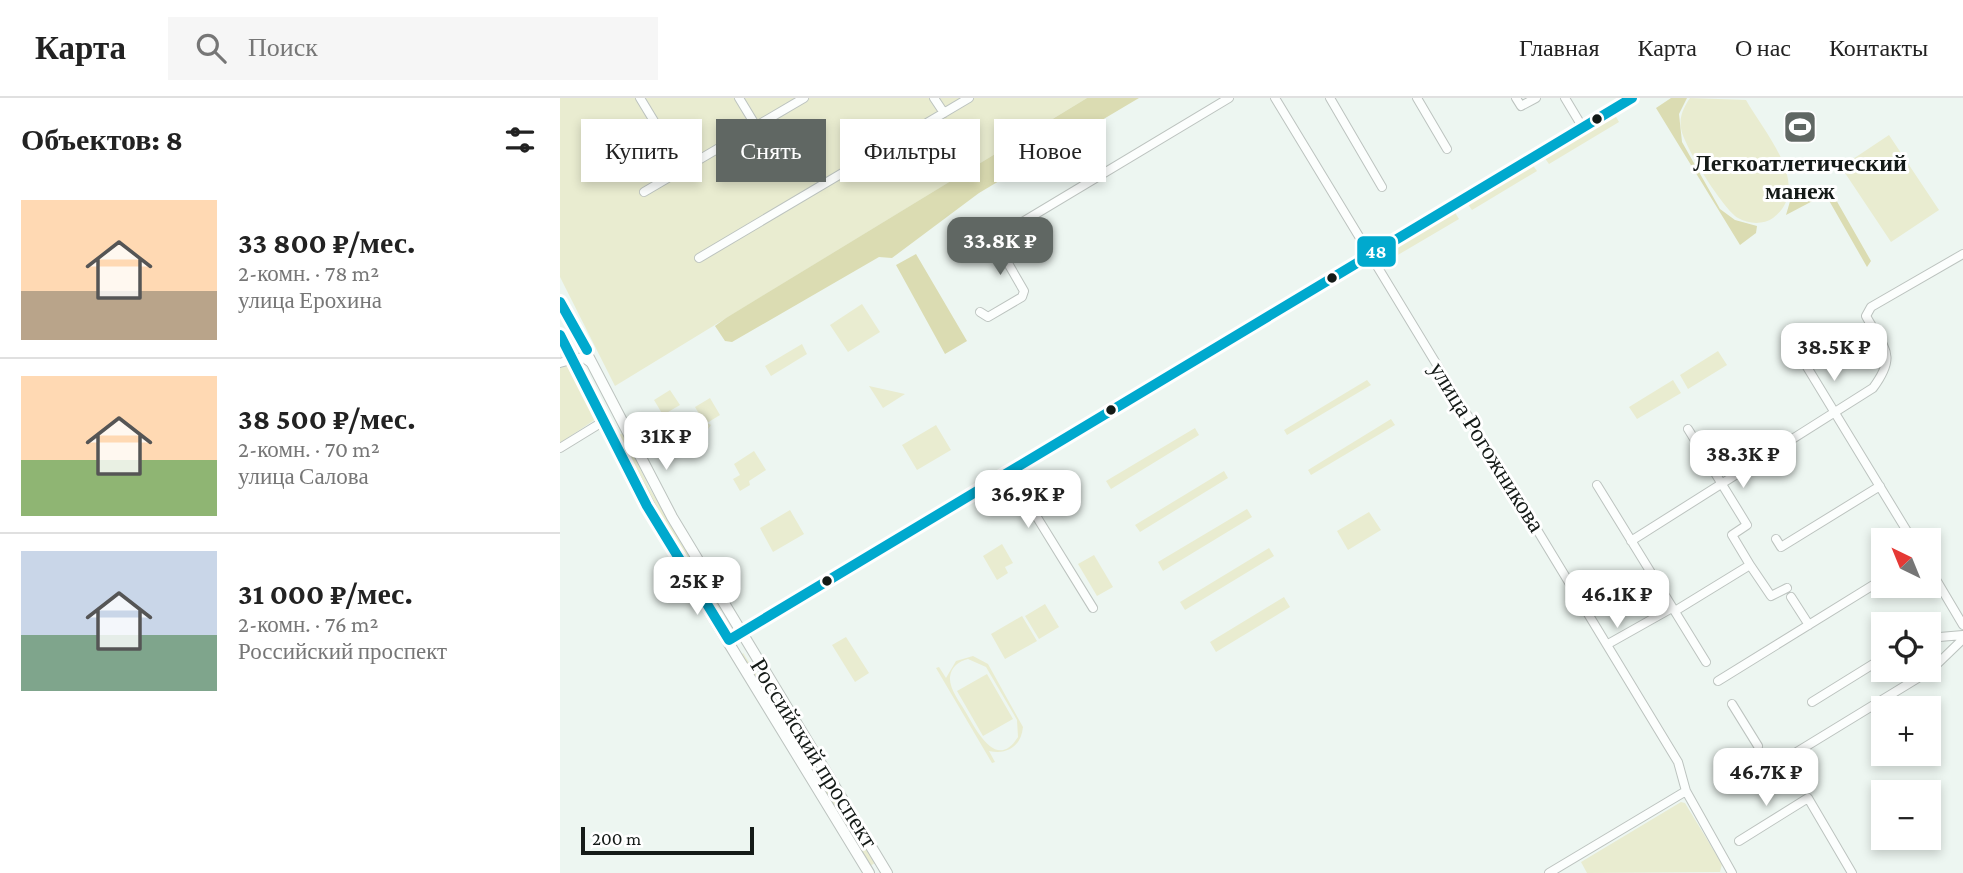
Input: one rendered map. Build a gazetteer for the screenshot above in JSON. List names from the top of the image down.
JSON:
{
  "streets": {
    "main road": ["Российский проспект"],
    "street": ["улица Рогожникова"]
  },
  "places": {
    "sports": ["Легкоатлетический манеж"]
  },
  "lines": ["transit line 48"],
  "scale_bar": "200 m",
  "north": "top left",
  "page": {
    "header": "Карта",
    "search": "Поиск",
    "nav": [
      "Главная",
      "Карта",
      "О нас",
      "Контакты"
    ],
    "heading": "Объектов: 8",
    "chip": [
      "Купить",
      "Снять",
      "Фильтры",
      "Новое"
    ],
    "list": [
      {
        "name": "33 800 ₽/мес.",
        "note": "2-комн. · 78 m² · улица Ерохина"
      },
      {
        "name": "38 500 ₽/мес.",
        "note": "2-комн. · 70 m² · улица Салова"
      },
      {
        "name": "31 000 ₽/мес.",
        "note": "2-комн. · 76 m² · Российский проспект"
      }
    ],
    "price": [
      "33.8K ₽",
      "38.5K ₽",
      "31K ₽",
      "38.3K ₽",
      "36.9K ₽",
      "25K ₽",
      "46.1K ₽",
      "46.7K ₽"
    ],
    "map_buttons": ["+", "−"],
    "scale": "200 m"
  }
}
